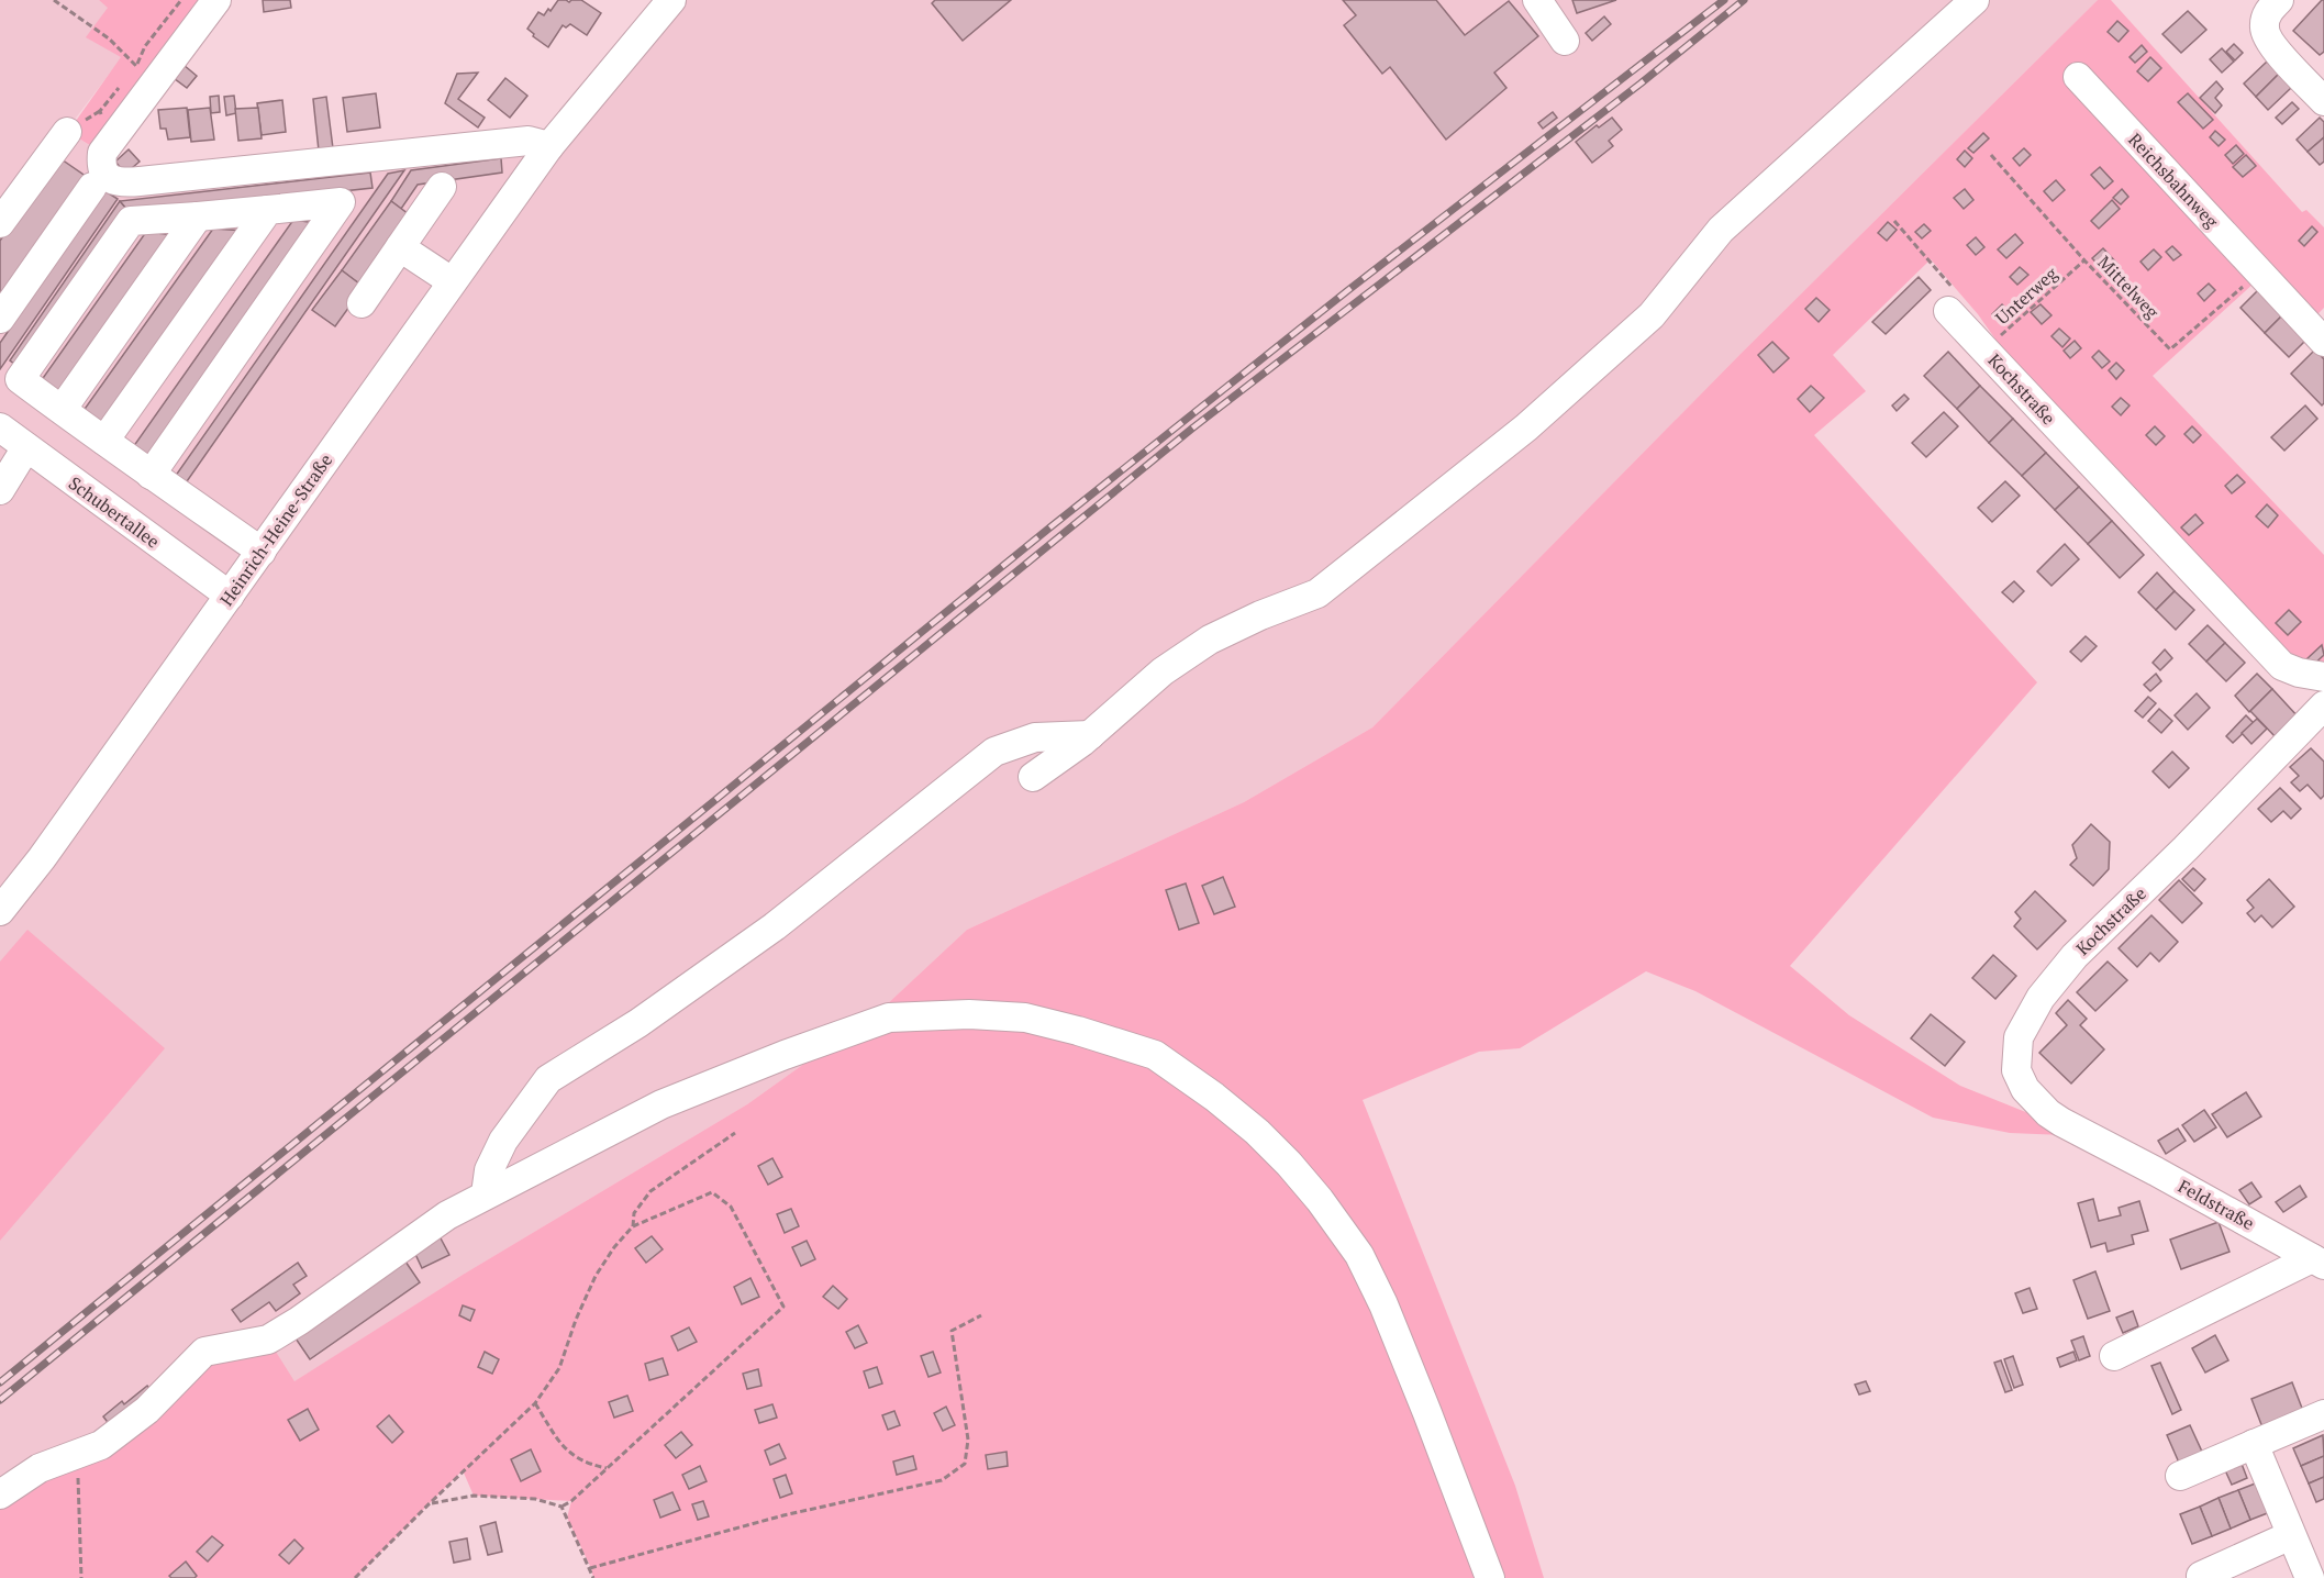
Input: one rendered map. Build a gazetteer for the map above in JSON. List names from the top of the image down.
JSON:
{
  "streets": {
    "street": [
      "Reichsbahnweg",
      "Kochstraße",
      "Schubertallee",
      "Heinrich-Heine-Straße",
      "Feldstraße"
    ],
    "path": ["Mittelweg", "Unterweg"]
  },
  "crossings": [
    ["Reichsbahnweg", "Mittelweg"],
    ["Mittelweg", "Unterweg"],
    ["Unterweg", "Kochstraße"],
    ["Kochstraße", "Feldstraße"],
    ["Schubertallee", "Heinrich-Heine-Straße"]
  ]
}
